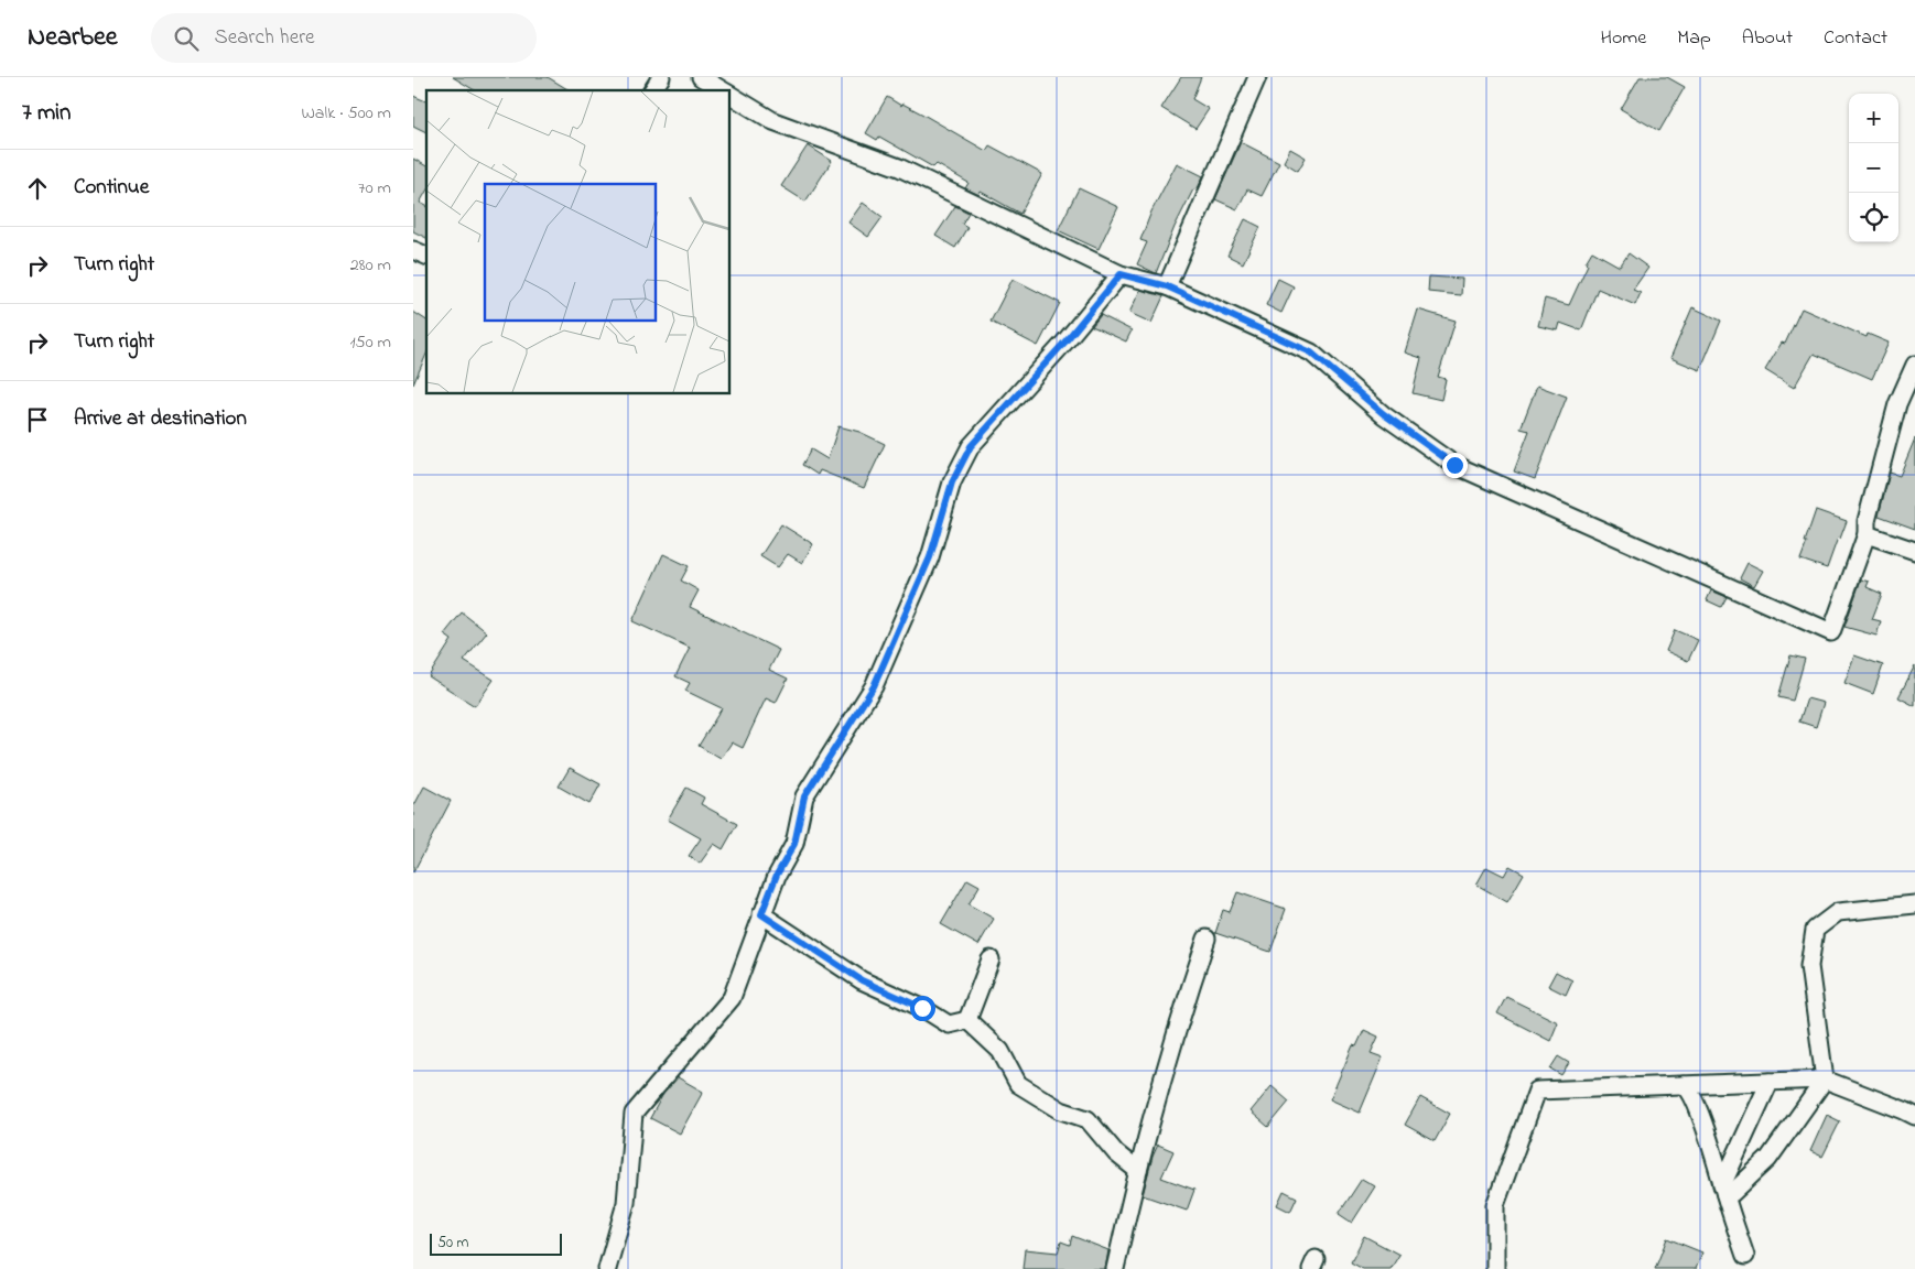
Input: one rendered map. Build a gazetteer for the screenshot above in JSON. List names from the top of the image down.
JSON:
{
  "scale_bar": "50 m",
  "page": {
    "header": "Nearbee",
    "search": "Search here",
    "nav": [
      "Home",
      "Map",
      "About",
      "Contact"
    ],
    "heading": ["7 min", "Walk · 500 m"],
    "map_buttons": ["+", "−"],
    "list": [
      ["Continue", "70 m"],
      ["Turn right", "280 m"],
      ["Turn right", "150 m"],
      "Arrive at destination"
    ],
    "scale": "50 m"
  }
}
